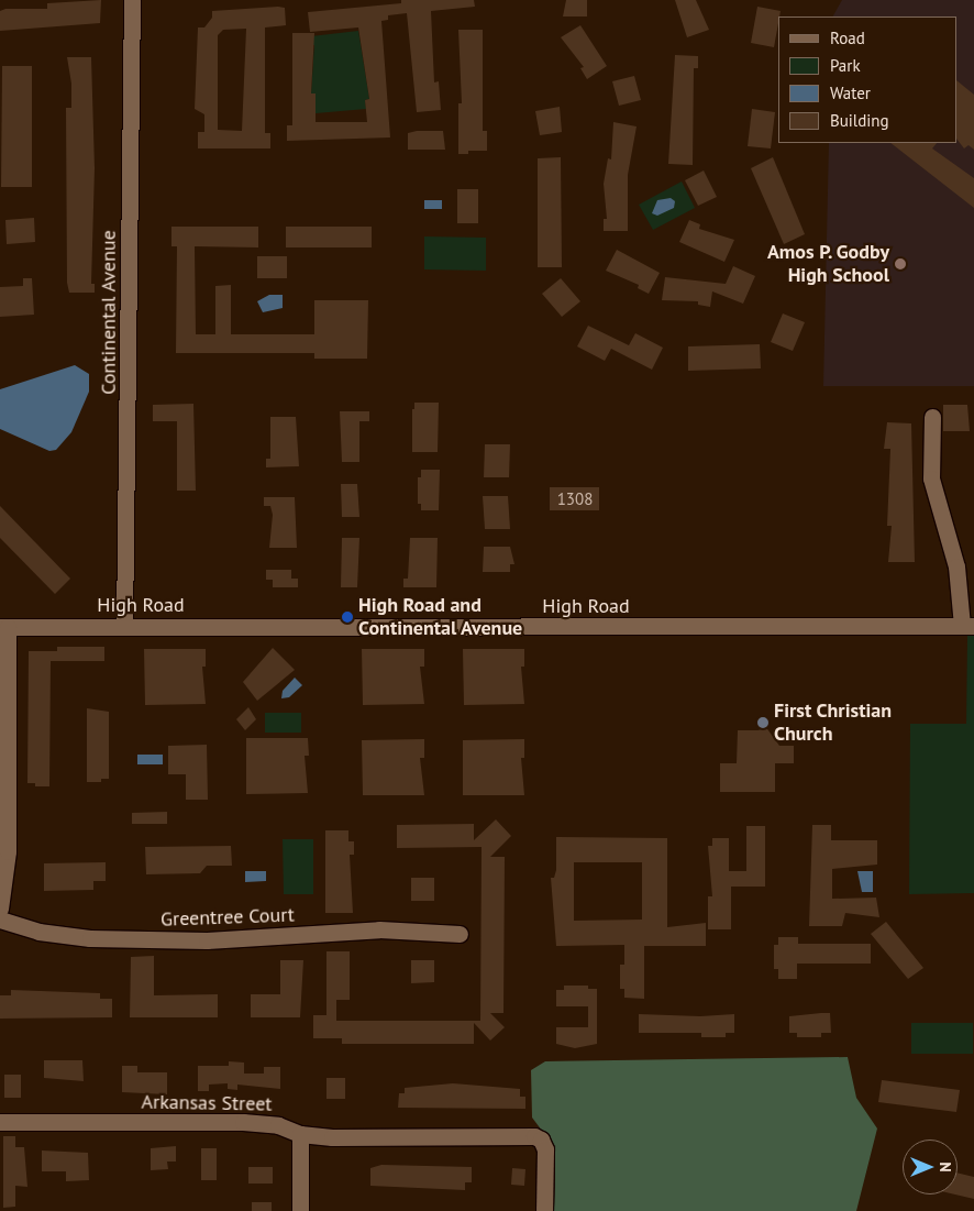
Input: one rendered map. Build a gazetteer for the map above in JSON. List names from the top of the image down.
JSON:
{
  "streets": {
    "street": [
      "Continental Avenue",
      "High Road",
      "Greentree Court",
      "Arkansas Street"
    ]
  },
  "crossings": [
    ["Continental Avenue", "High Road"]
  ],
  "places": ["Amos P. Godby High School", "High Road and Continental Avenue", "First Christian Church"],
  "house_numbers": ["1308"],
  "legend": [
    "Road",
    "Park",
    "Water",
    "Building"
  ],
  "north": "right"
}
